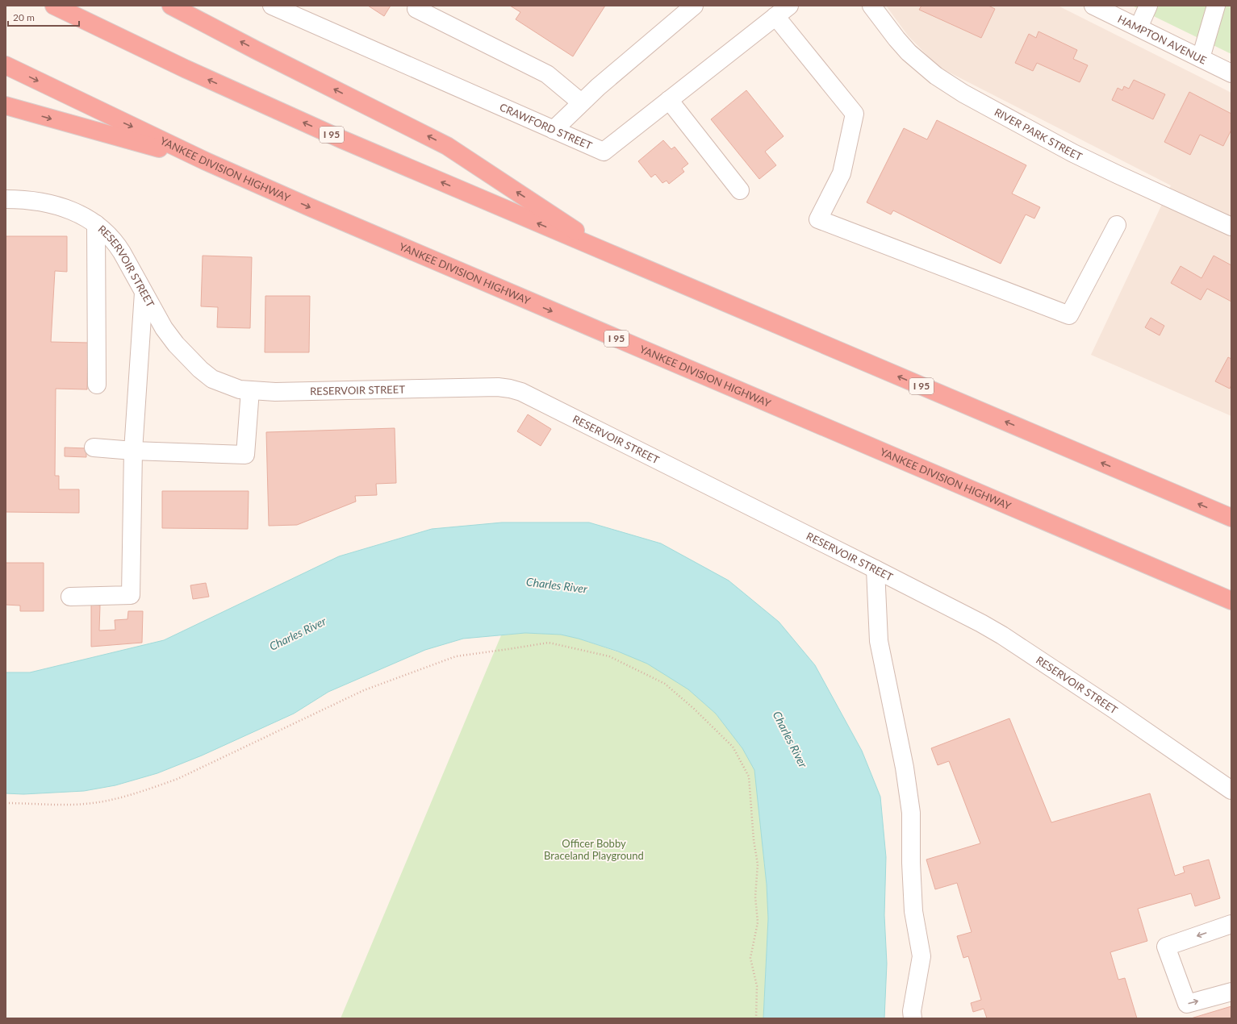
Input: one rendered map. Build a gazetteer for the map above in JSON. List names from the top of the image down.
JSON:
{
  "streets": {
    "highway": ["I 95", "YANKEE DIVISION HIGHWAY"],
    "street": [
      "HAMPTON AVENUE",
      "CRAWFORD STREET",
      "RIVER PARK STREET",
      "RESERVOIR STREET"
    ]
  },
  "water": ["Charles River"],
  "parks": ["Officer Bobby Braceland Playground"],
  "scale_bar": "20 m"
}
